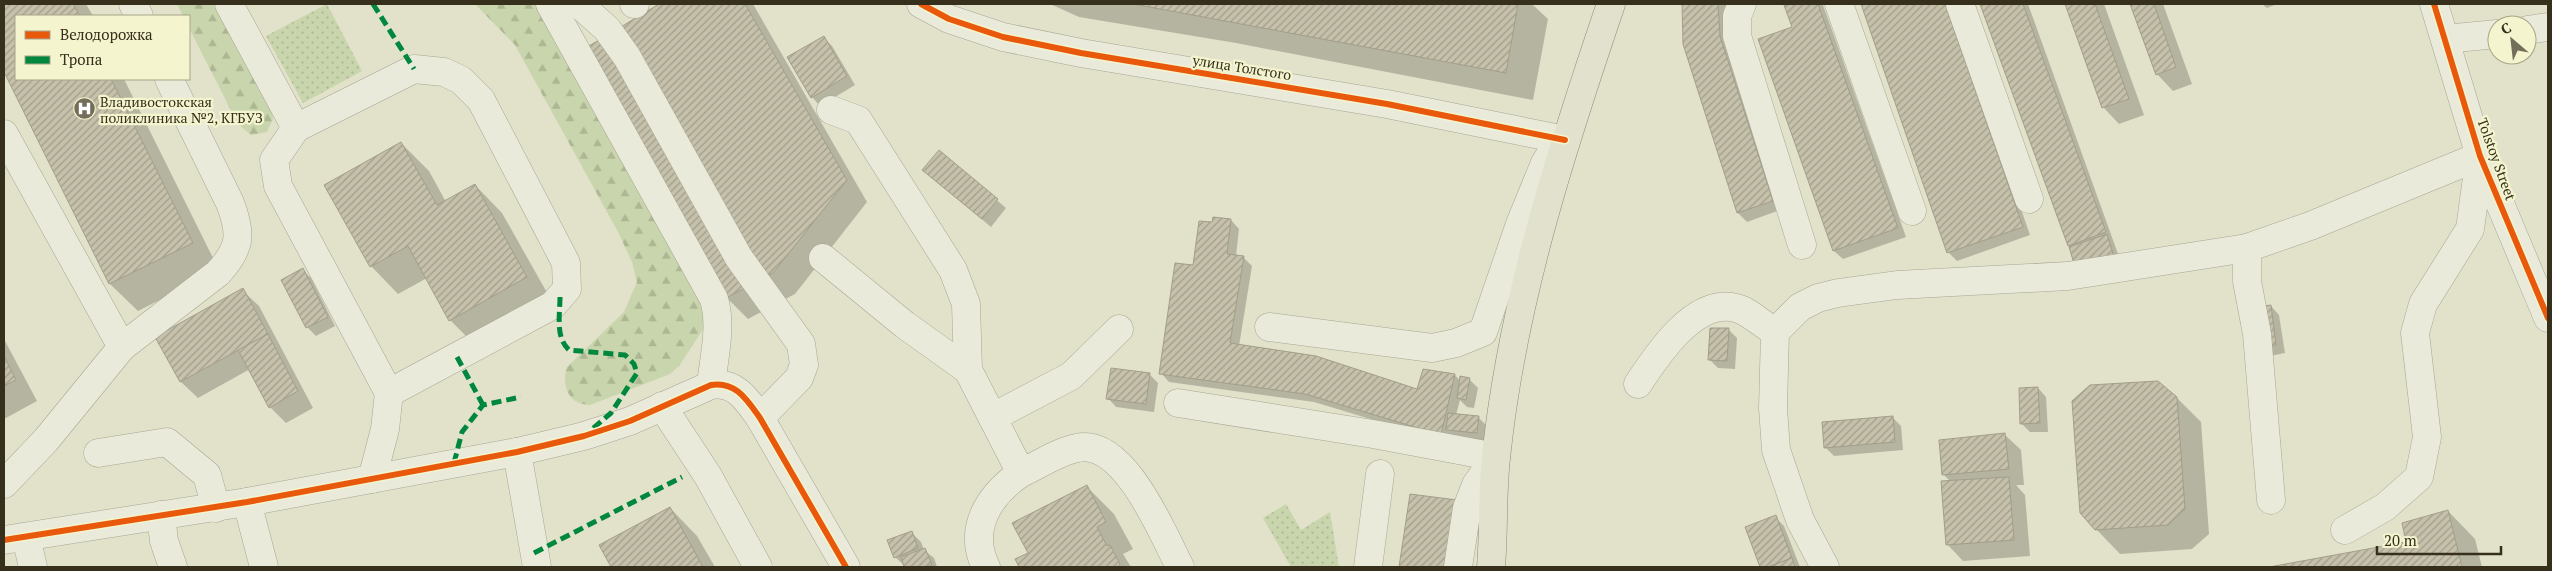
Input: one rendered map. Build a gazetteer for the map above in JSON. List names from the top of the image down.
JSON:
{
  "streets": {
    "street": ["улица Толстого", "Tolstoy Street"]
  },
  "places": {
    "hospital": ["Владивостокская поликлиника №2, КГБУЗ"]
  },
  "legend": ["Велодорожка", "Тропа"],
  "scale_bar": "20 m",
  "north": "top left"
}
